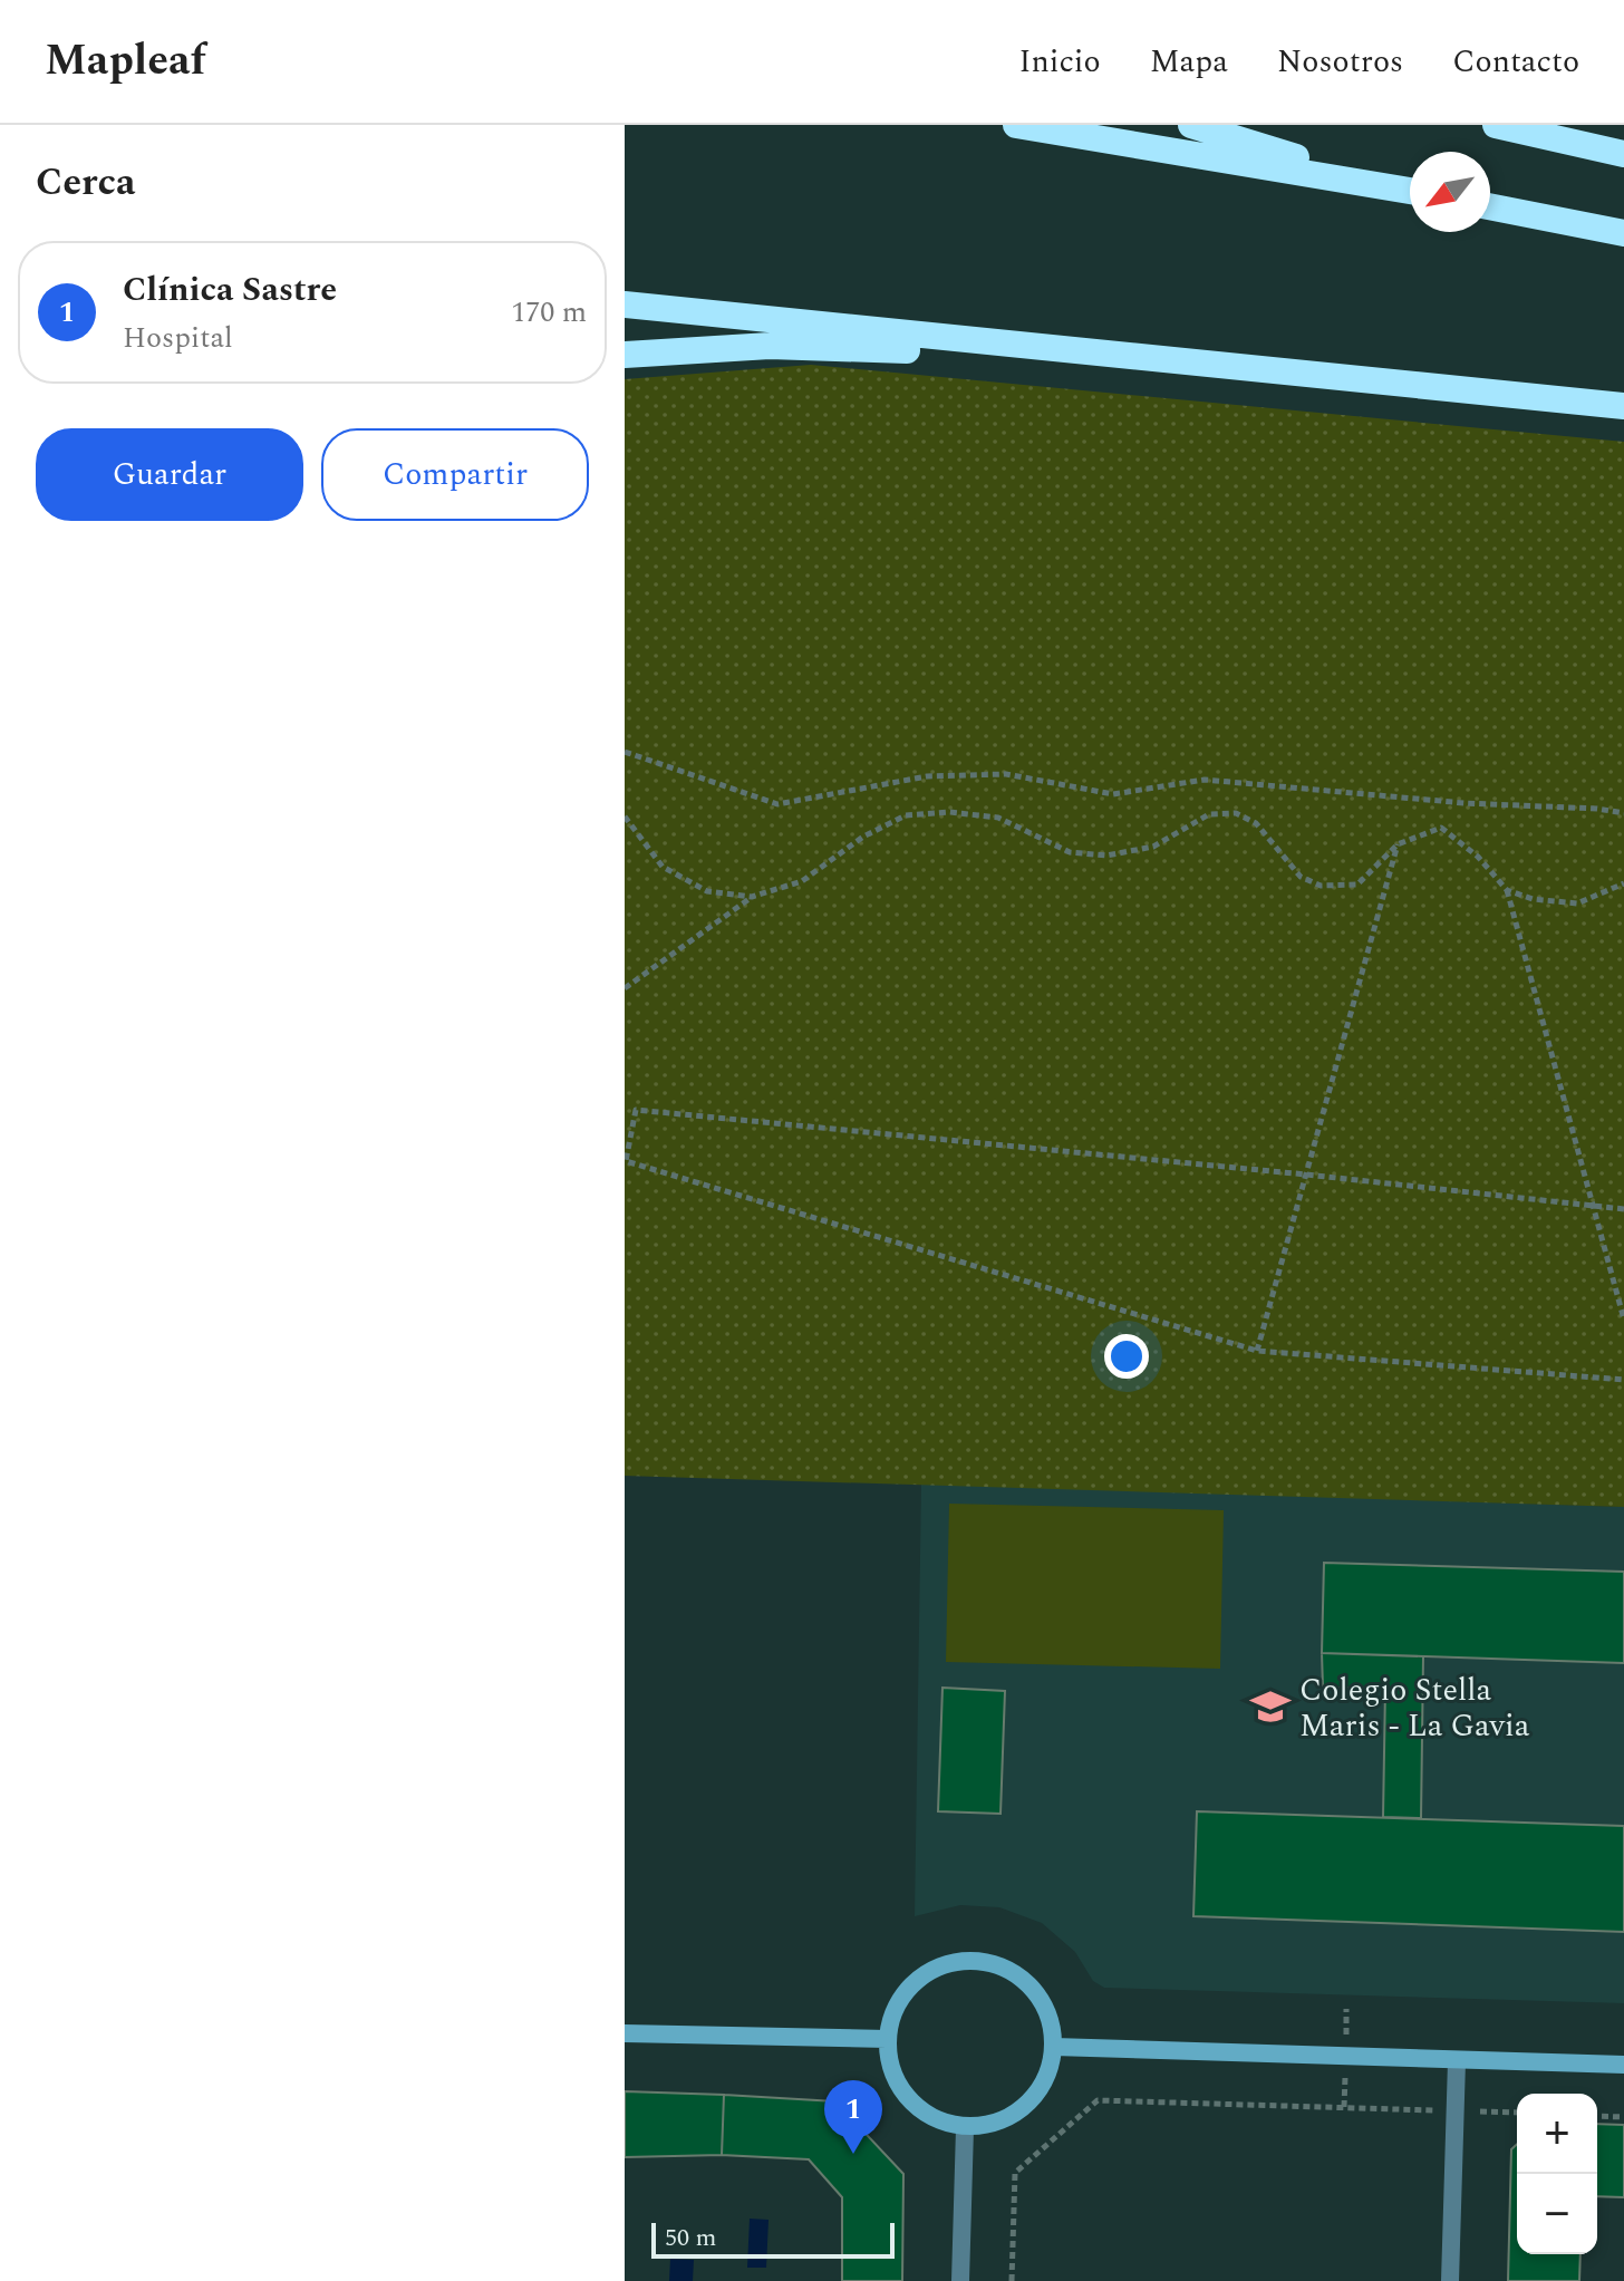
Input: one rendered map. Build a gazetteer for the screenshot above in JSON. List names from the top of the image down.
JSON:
{
  "places": {
    "school or university": ["Colegio Stella Maris - La Gavia"]
  },
  "scale_bar": "50 m",
  "north": "bottom left",
  "page": {
    "header": "Mapleaf",
    "nav": [
      "Inicio",
      "Mapa",
      "Nosotros",
      "Contacto"
    ],
    "heading": "Cerca",
    "list": [
      {
        "mark": "1",
        "name": "Clínica Sastre",
        "note": "Hospital",
        "value": "170 m"
      }
    ],
    "buttons": ["Guardar", "Compartir"],
    "pins": "1",
    "map_buttons": ["+", "−"],
    "scale": "50 m"
  }
}
